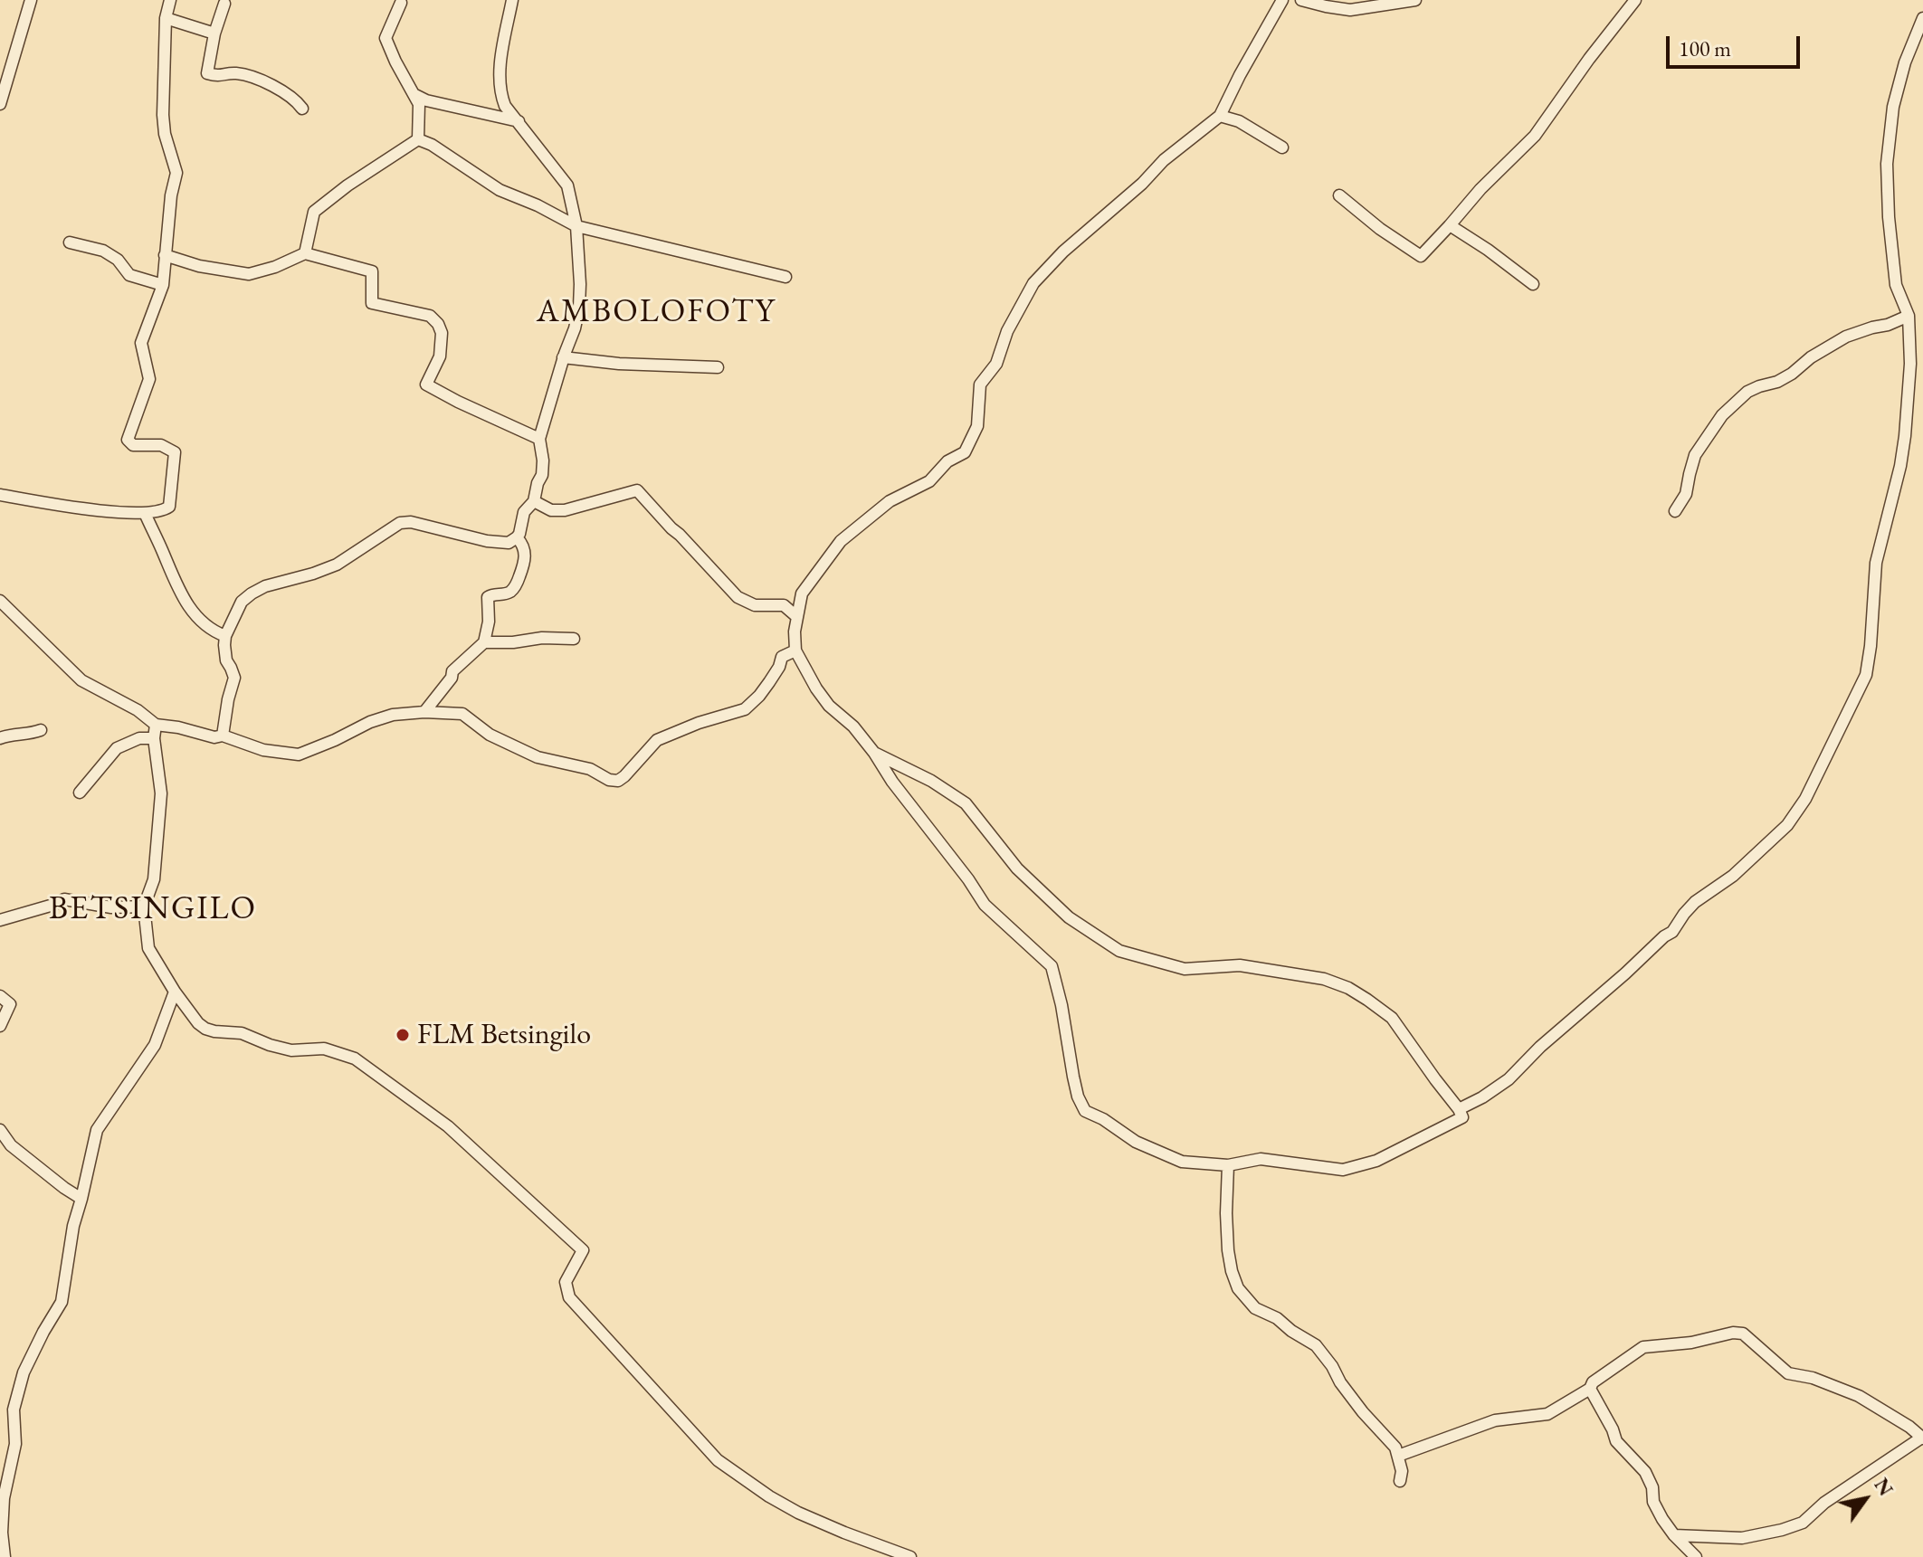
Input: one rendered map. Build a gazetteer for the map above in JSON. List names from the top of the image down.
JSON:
{
  "districts": ["AMBOLOFOTY", "BETSINGILO"],
  "places": ["FLM Betsingilo"],
  "scale_bar": "100 m",
  "north": "top right"
}
